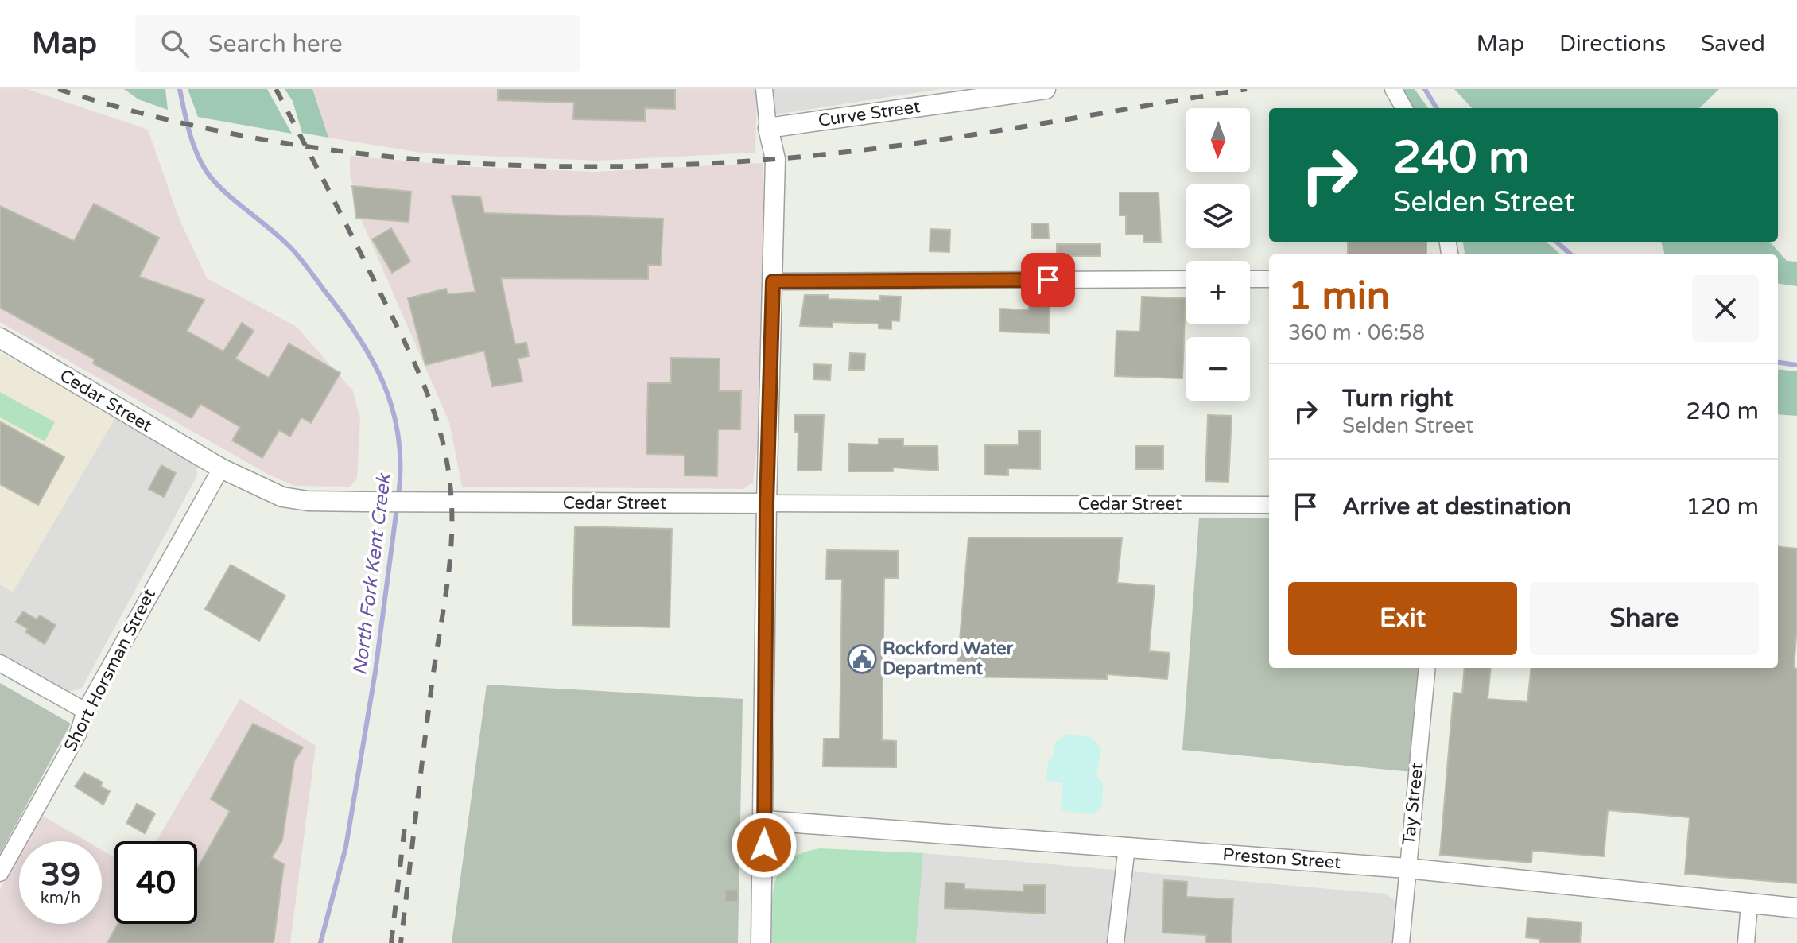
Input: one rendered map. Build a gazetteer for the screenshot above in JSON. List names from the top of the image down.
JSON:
{
  "streets": {
    "street": [
      "Curve Street",
      "Cedar Street",
      "Short Horsman Street",
      "Tay Street",
      "Preston Street"
    ]
  },
  "crossings": [
    ["Cedar Street", "Short Horsman Street"],
    ["Tay Street", "Preston Street"]
  ],
  "water": ["North Fork Kent Creek"],
  "places": {
    "public building": ["Rockford Water Department"]
  },
  "north": "bottom",
  "page": {
    "header": "Map",
    "search": "Search here",
    "nav": ["Map", "Directions", "Saved"],
    "map_buttons": ["+", "−"],
    "turn": ["240 m", "Selden Street"],
    "heading": ["1 min", "360 m · 06:58"],
    "list": [
      {
        "name": "Turn right",
        "note": "Selden Street",
        "value": "240 m"
      },
      {
        "name": "Arrive at destination",
        "value": "120 m"
      }
    ],
    "buttons": ["Exit", "Share"],
    "speed": "39 km/h",
    "limit": "40"
  }
}
